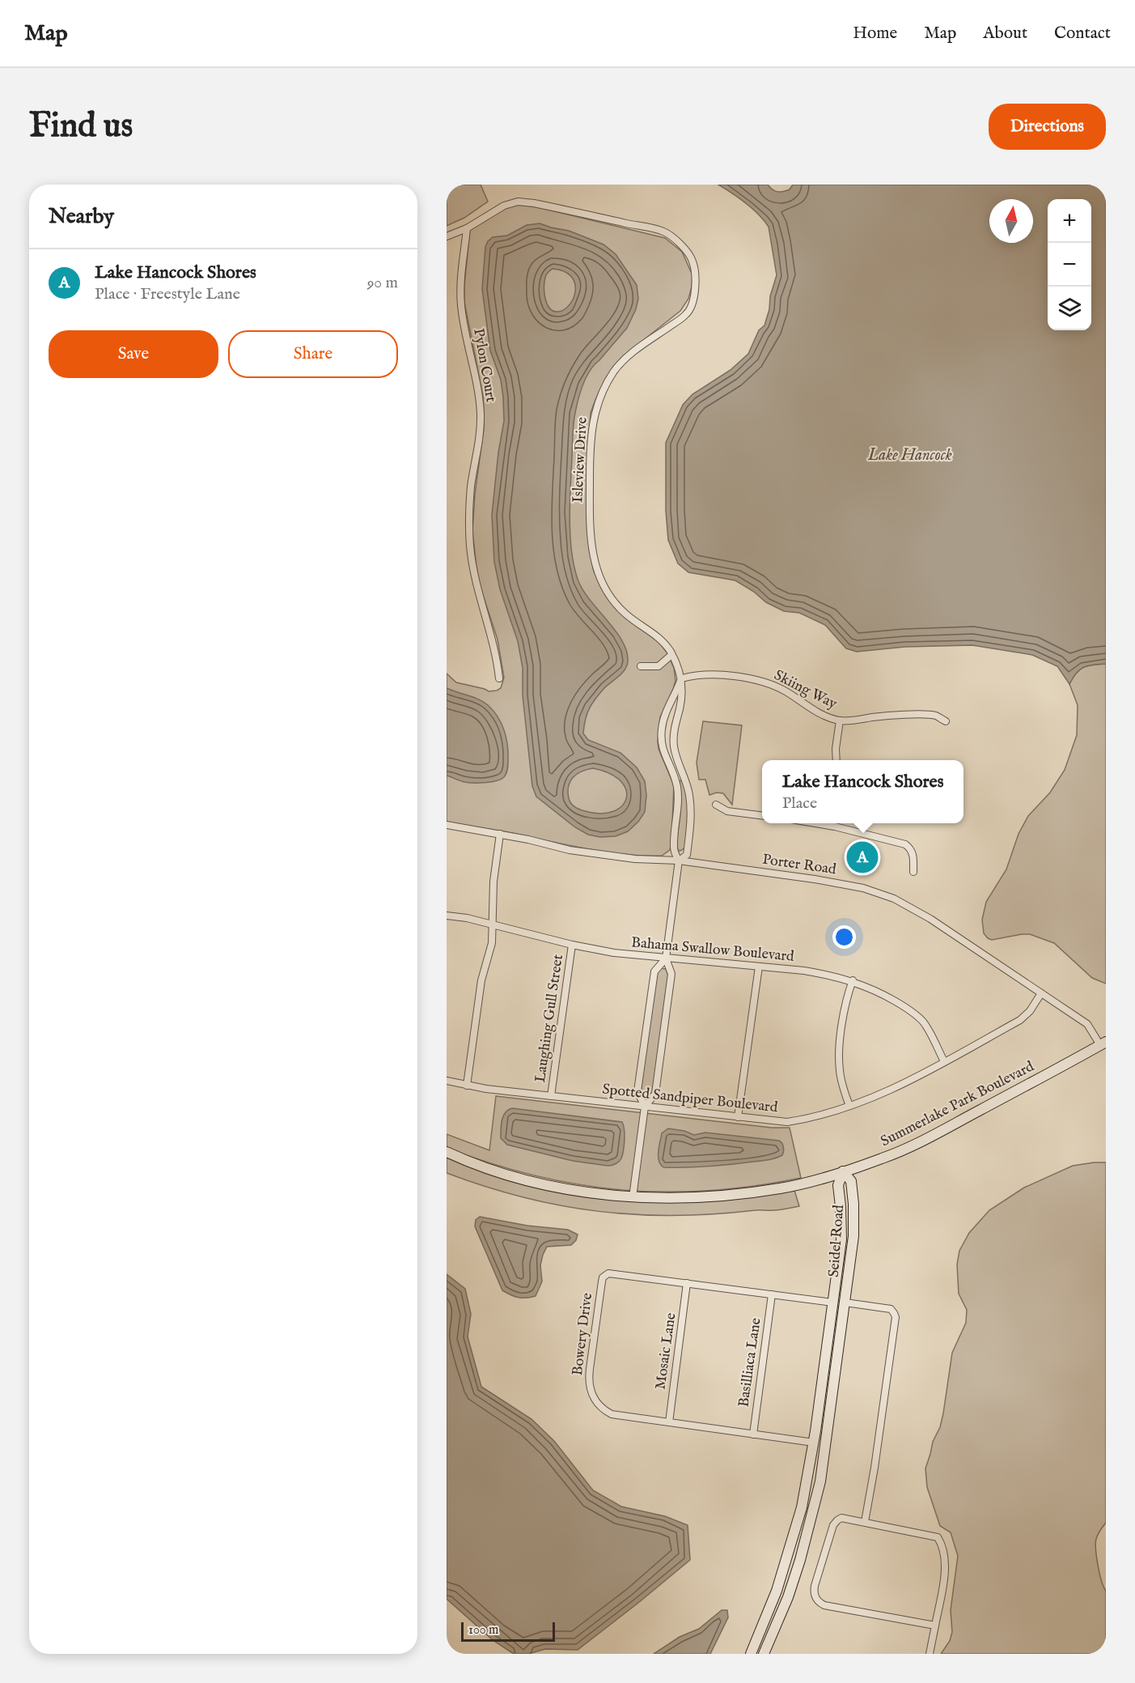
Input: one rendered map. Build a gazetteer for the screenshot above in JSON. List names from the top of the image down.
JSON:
{
  "streets": {
    "main road": ["Summerlake Park Boulevard", "Seidel Road"],
    "street": [
      "Pylon Court",
      "Isleview Drive",
      "Skiing Way",
      "Porter Road",
      "Bahama Swallow Boulevard",
      "Laughing Gull Street",
      "Spotted Sandpiper Boulevard",
      "Bowery Drive",
      "Mosaic Lane",
      "Basilliaca Lane"
    ]
  },
  "crossings": [
    ["Pylon Court", "Isleview Drive"],
    ["Isleview Drive", "Skiing Way"],
    ["Isleview Drive", "Porter Road"],
    ["Porter Road", "Spotted Sandpiper Boulevard"],
    ["Porter Road", "Summerlake Park Boulevard"],
    ["Bahama Swallow Boulevard", "Laughing Gull Street"],
    ["Bahama Swallow Boulevard", "Spotted Sandpiper Boulevard"],
    ["Laughing Gull Street", "Spotted Sandpiper Boulevard"],
    ["Summerlake Park Boulevard", "Seidel Road"],
    ["Seidel Road", "Bowery Drive"],
    ["Bowery Drive", "Mosaic Lane"],
    ["Bowery Drive", "Basilliaca Lane"]
  ],
  "water": ["Lake Hancock"],
  "scale_bar": "100 m",
  "north": "top",
  "page": {
    "header": "Map",
    "nav": [
      "Home",
      "Map",
      "About",
      "Contact"
    ],
    "buttons": [
      "Directions",
      ["Save", "Share"]
    ],
    "title": "Find us",
    "heading": "Nearby",
    "map_buttons": ["+", "−"],
    "list": [
      {
        "mark": "A",
        "name": "Lake Hancock Shores",
        "note": "Place · Freestyle Lane",
        "value": "90 m"
      }
    ],
    "popup": ["Lake Hancock Shores", "Place"],
    "pins": "A",
    "scale": "100 m"
  }
}
